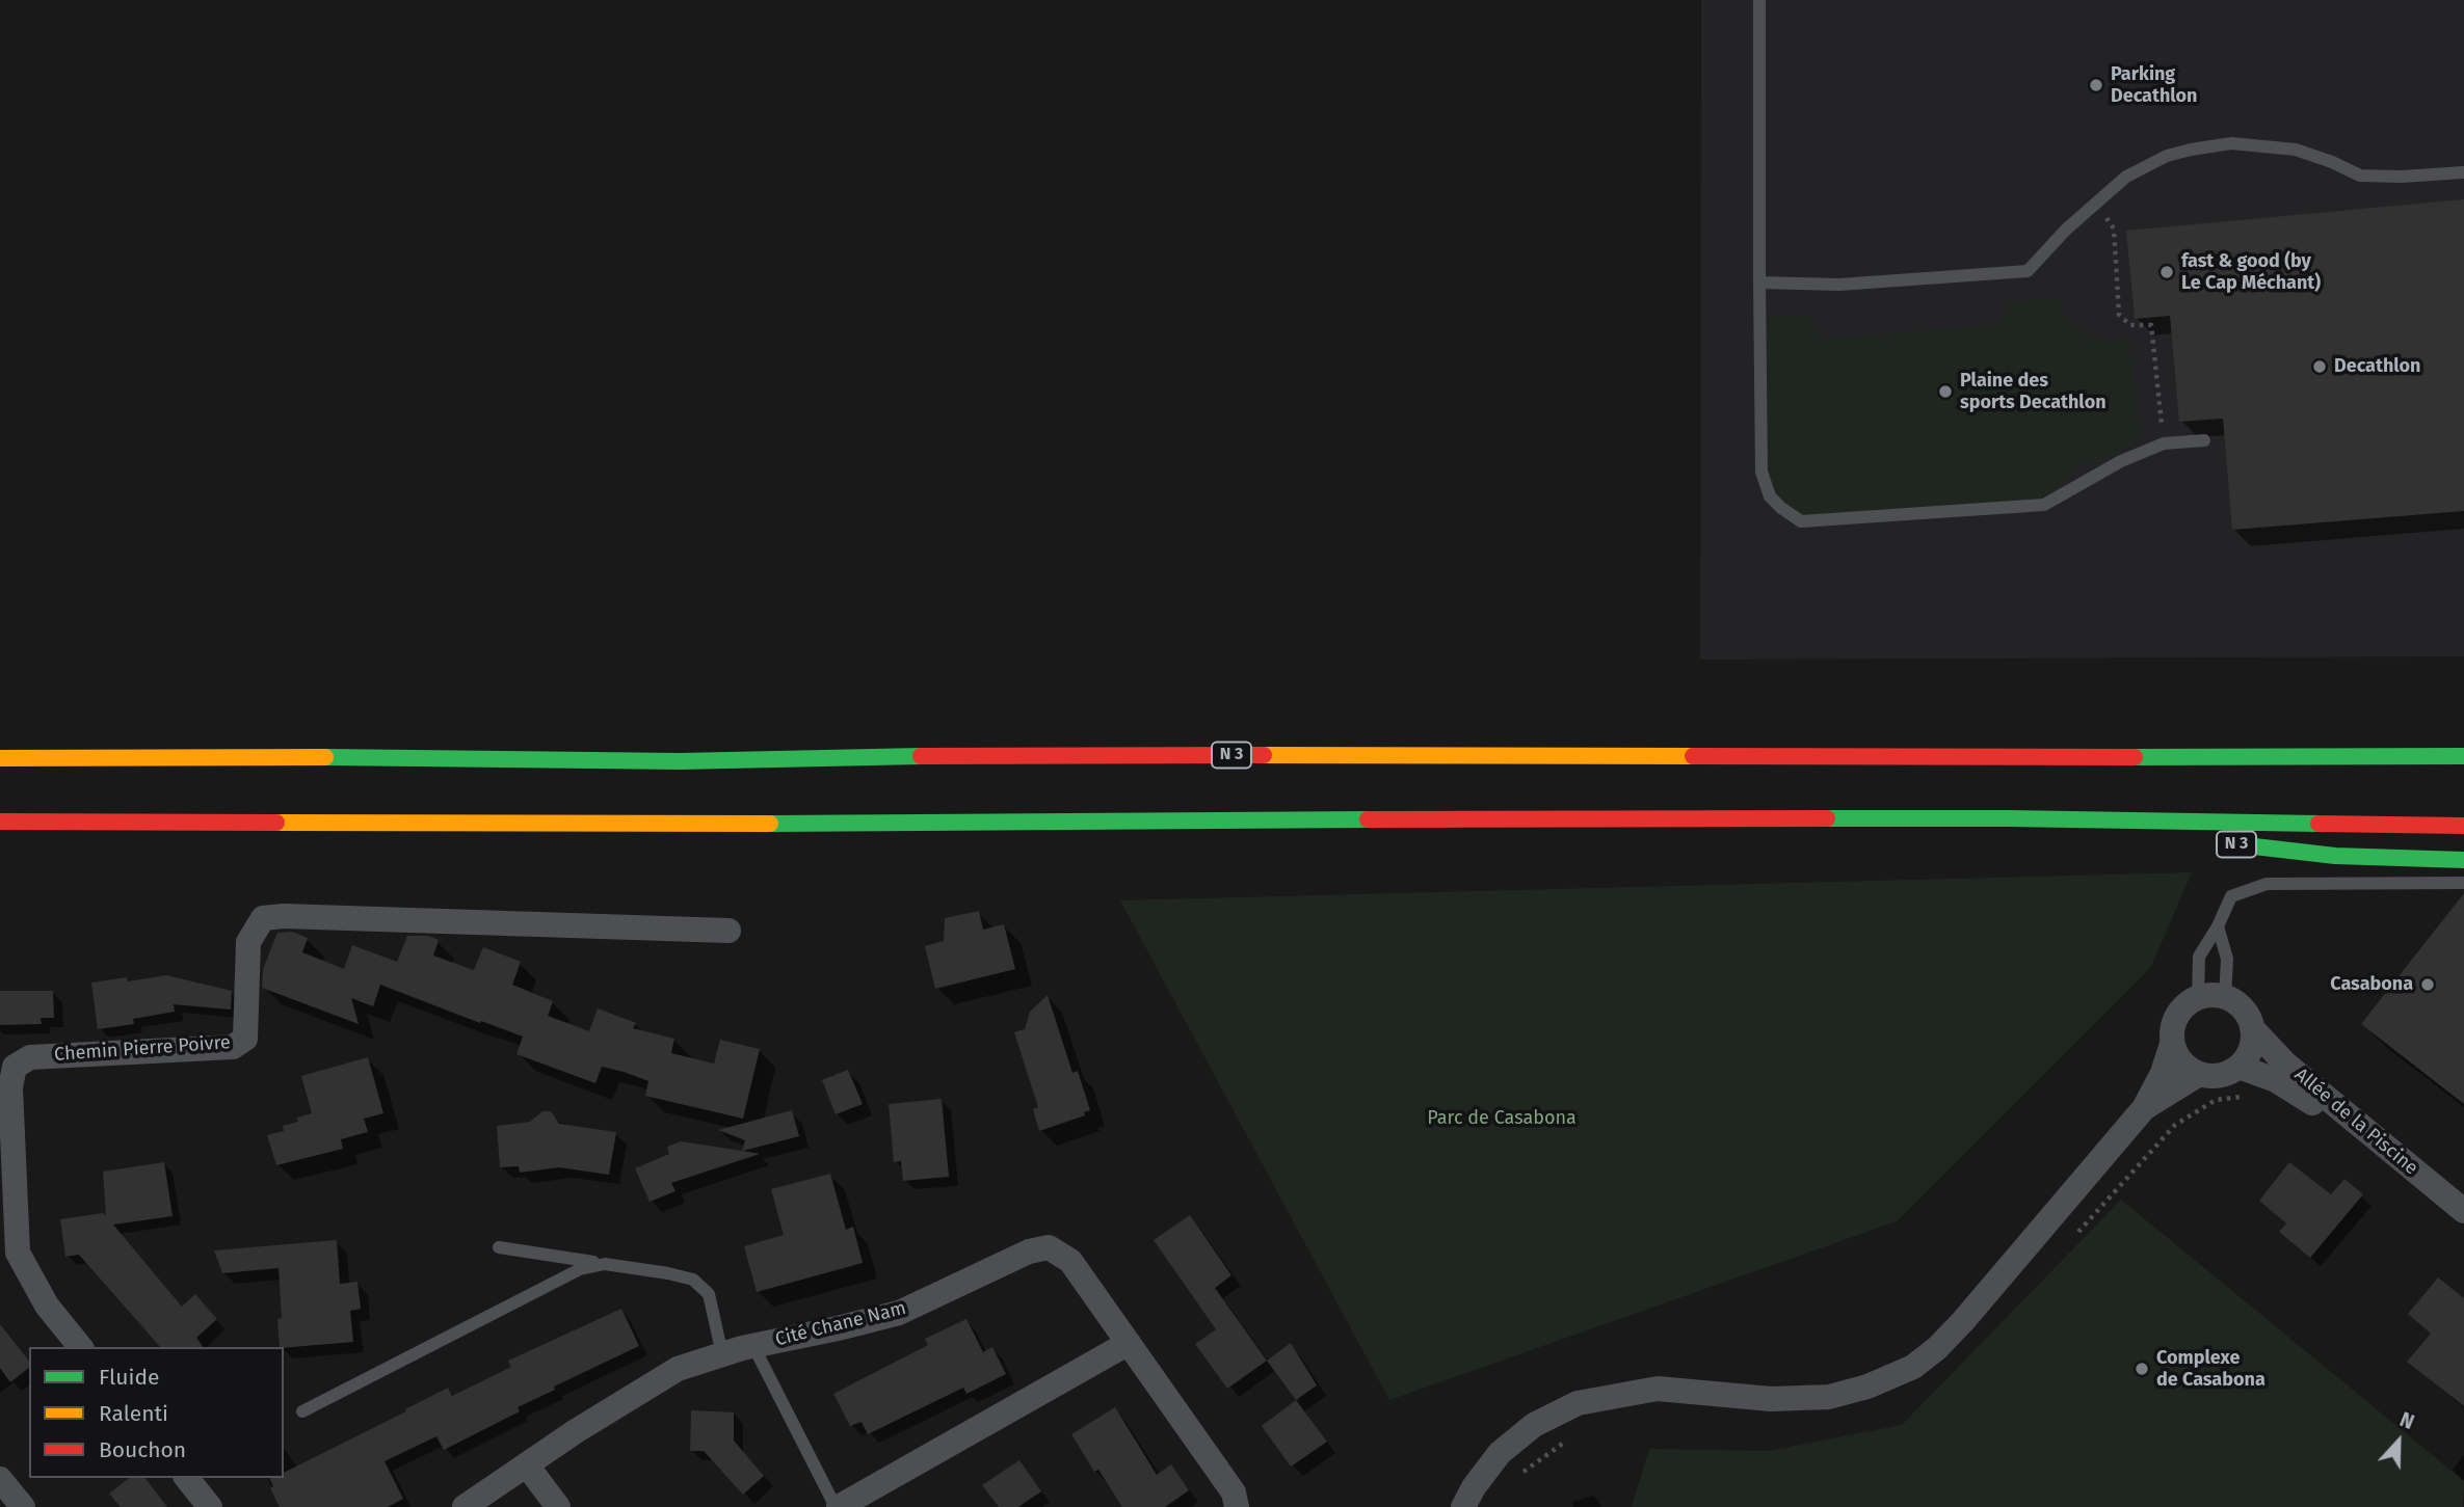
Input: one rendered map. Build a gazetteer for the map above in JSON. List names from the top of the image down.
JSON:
{
  "streets": {
    "highway": ["N 3"],
    "street": ["Chemin Pierre Poivre", "Allée de la Piscine", "Cité Chane Nam"]
  },
  "parks": ["Parc de Casabona"],
  "places": [
    "Parking Decathlon",
    "fast & good (by Le Cap Méchant)",
    "Decathlon",
    "Plaine des sports Decathlon",
    "Casabona",
    "Complexe de Casabona"
  ],
  "legend": ["Fluide", "Ralenti", "Bouchon"],
  "north": "top"
}
